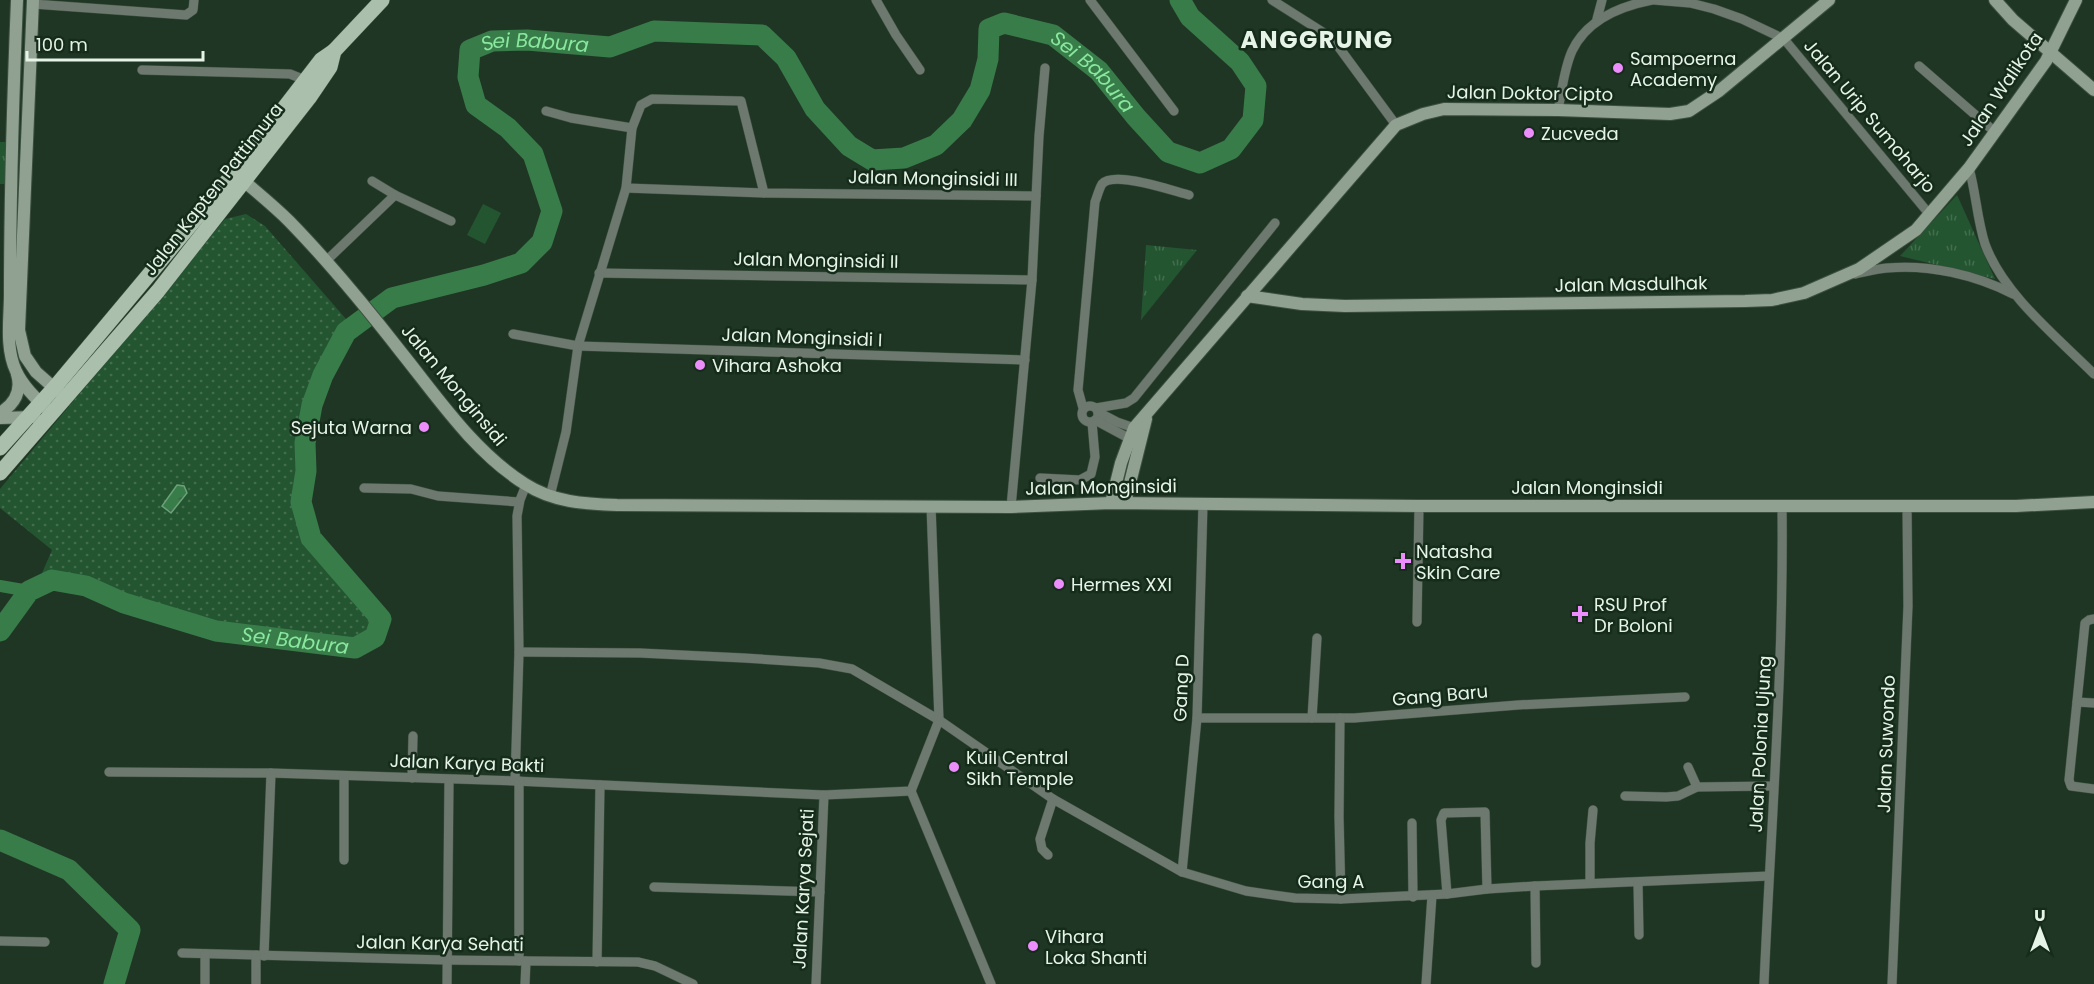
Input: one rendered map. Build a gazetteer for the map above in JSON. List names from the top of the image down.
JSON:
{
  "streets": {
    "main road": [
      "Jalan Walikota",
      "Jalan Doktor Cipto",
      "Jalan Kapten Pattimura",
      "Jalan Masdulhak",
      "Jalan Monginsidi"
    ],
    "street": [
      "Jalan Urip Sumoharjo",
      "Jalan Monginsidi III",
      "Jalan Monginsidi II",
      "Jalan Monginsidi I",
      "Gang D",
      "Gang Baru",
      "Jalan Polonia Ujung",
      "Jalan Suwondo",
      "Jalan Karya Bakti",
      "Gang A",
      "Jalan Karya Sejati",
      "Jalan Karya Sehati"
    ]
  },
  "crossings": [
    ["Jalan Walikota", "Jalan Masdulhak"],
    ["Jalan Doktor Cipto", "Jalan Urip Sumoharjo"],
    ["Jalan Doktor Cipto", "Jalan Masdulhak"],
    ["Jalan Doktor Cipto", "Jalan Monginsidi"],
    ["Jalan Urip Sumoharjo", "Jalan Masdulhak"],
    ["Jalan Monginsidi III", "Jalan Monginsidi II"],
    ["Jalan Monginsidi III", "Jalan Monginsidi I"],
    ["Jalan Monginsidi III", "Jalan Monginsidi"],
    ["Jalan Kapten Pattimura", "Jalan Monginsidi"],
    ["Jalan Monginsidi", "Gang D"],
    ["Jalan Monginsidi", "Jalan Polonia Ujung"],
    ["Jalan Monginsidi", "Jalan Suwondo"],
    ["Gang D", "Gang Baru"],
    ["Gang D", "Gang A"],
    ["Jalan Polonia Ujung", "Gang A"],
    ["Jalan Karya Bakti", "Jalan Karya Sejati"]
  ],
  "districts": ["ANGGRUNG"],
  "water": ["Sei Babura"],
  "places": {
    "other": [
      "Sampoerna Academy",
      "Zucveda",
      "Vihara Ashoka",
      "Sejuta Warna",
      "Hermes XXI",
      "Kuil Central Sikh Temple",
      "Vihara Loka Shanti"
    ],
    "health": ["Natasha Skin Care", "RSU Prof Dr Boloni"]
  },
  "scale_bar": "100 m",
  "north": "top"
}
